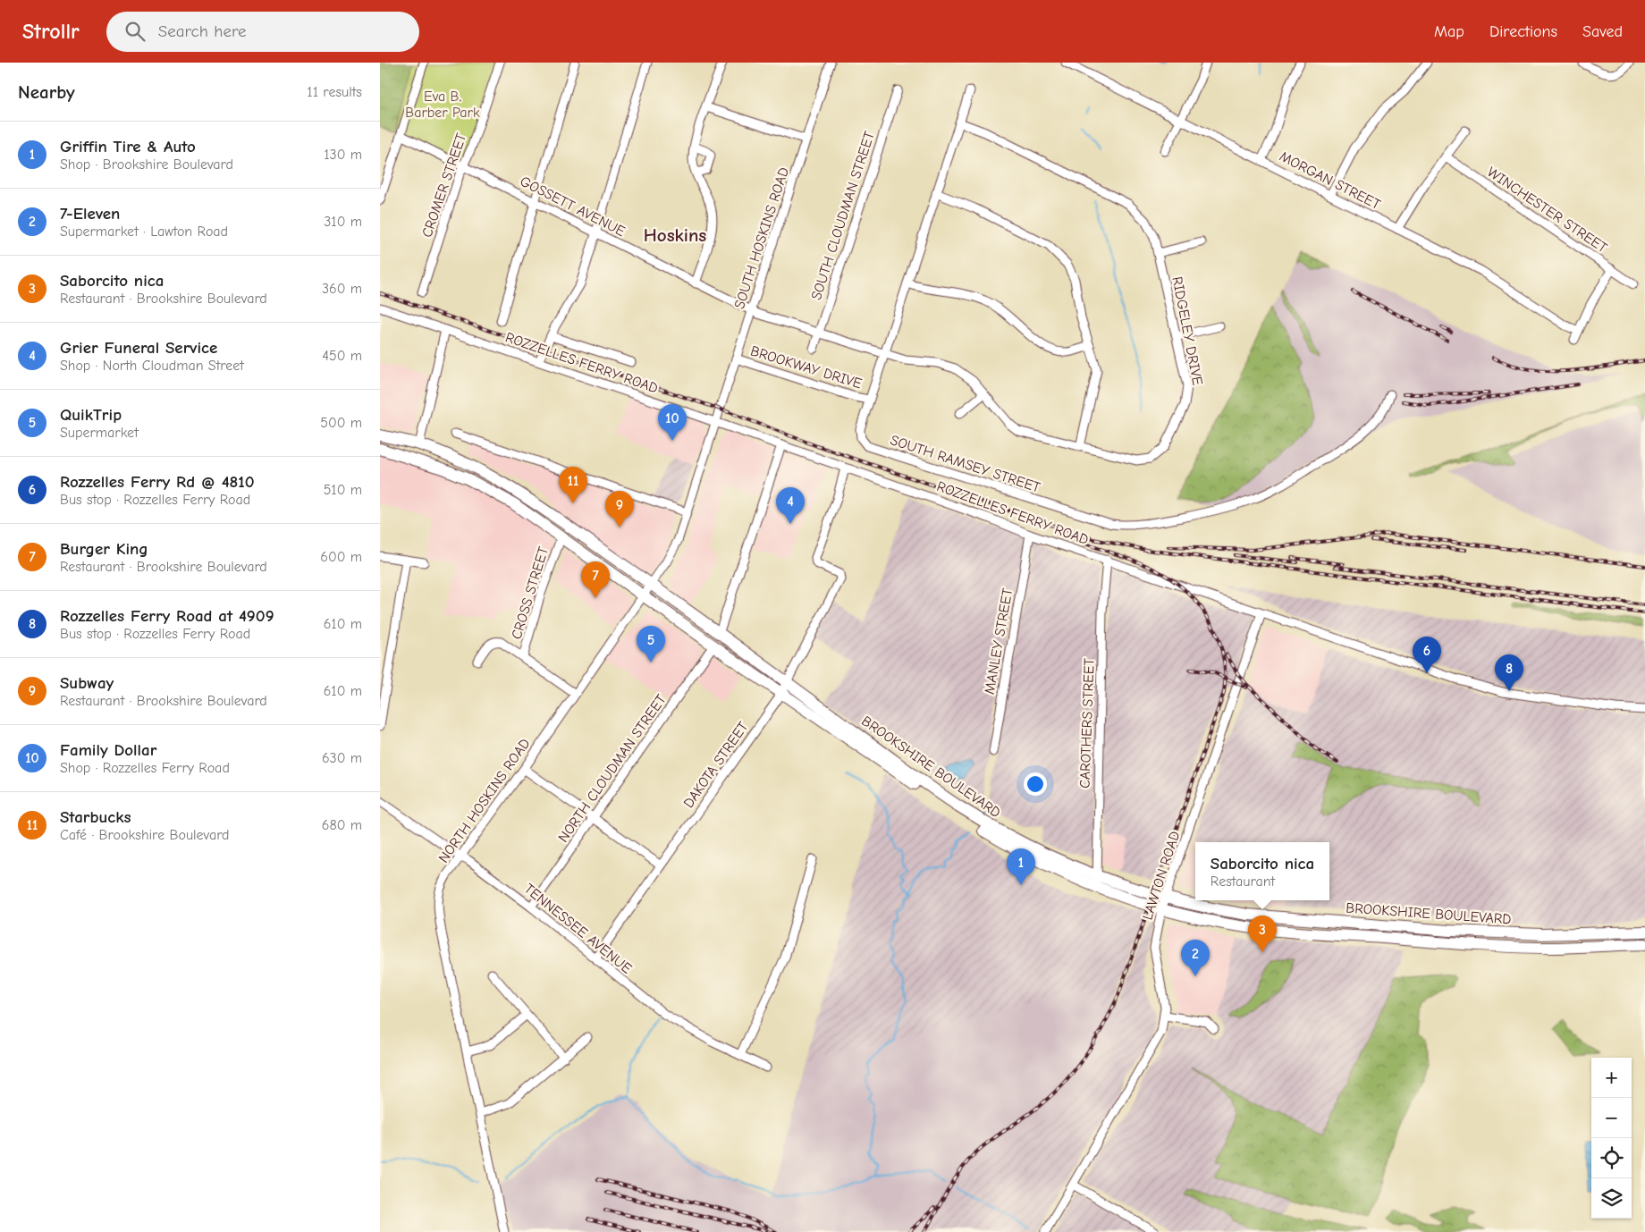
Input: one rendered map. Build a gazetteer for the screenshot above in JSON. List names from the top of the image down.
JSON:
{
  "streets": {
    "highway": ["BROOKSHIRE BOULEVARD"],
    "street": [
      "MORGAN STREET",
      "CROMER STREET",
      "GOSSETT AVENUE",
      "WINCHESTER STREET",
      "SOUTH CLOUDMAN STREET",
      "SOUTH HOSKINS ROAD",
      "RIDGELEY DRIVE",
      "ROZZELLES FERRY ROAD",
      "BROOKWAY DRIVE",
      "SOUTH RAMSEY STREET",
      "CROSS STREET",
      "MANLEY STREET",
      "CAROTHERS STREET",
      "DAKOTA STREET",
      "NORTH CLOUDMAN STREET",
      "NORTH HOSKINS ROAD",
      "LAWTON ROAD",
      "TENNESSEE AVENUE"
    ]
  },
  "crossings": [
    ["CROMER STREET", "GOSSETT AVENUE"],
    ["GOSSETT AVENUE", "SOUTH CLOUDMAN STREET"],
    ["GOSSETT AVENUE", "SOUTH HOSKINS ROAD"],
    ["GOSSETT AVENUE", "RIDGELEY DRIVE"],
    ["GOSSETT AVENUE", "SOUTH RAMSEY STREET"],
    ["SOUTH HOSKINS ROAD", "ROZZELLES FERRY ROAD"],
    ["SOUTH HOSKINS ROAD", "BROOKWAY DRIVE"],
    ["SOUTH HOSKINS ROAD", "NORTH HOSKINS ROAD"],
    ["RIDGELEY DRIVE", "SOUTH RAMSEY STREET"],
    ["ROZZELLES FERRY ROAD", "MANLEY STREET"],
    ["ROZZELLES FERRY ROAD", "CAROTHERS STREET"],
    ["ROZZELLES FERRY ROAD", "DAKOTA STREET"],
    ["ROZZELLES FERRY ROAD", "NORTH HOSKINS ROAD"],
    ["ROZZELLES FERRY ROAD", "LAWTON ROAD"],
    ["BROOKWAY DRIVE", "SOUTH RAMSEY STREET"],
    ["CROSS STREET", "BROOKSHIRE BOULEVARD"],
    ["CAROTHERS STREET", "BROOKSHIRE BOULEVARD"],
    ["DAKOTA STREET", "BROOKSHIRE BOULEVARD"],
    ["DAKOTA STREET", "TENNESSEE AVENUE"],
    ["BROOKSHIRE BOULEVARD", "NORTH CLOUDMAN STREET"],
    ["BROOKSHIRE BOULEVARD", "NORTH HOSKINS ROAD"],
    ["BROOKSHIRE BOULEVARD", "LAWTON ROAD"],
    ["NORTH CLOUDMAN STREET", "TENNESSEE AVENUE"],
    ["NORTH HOSKINS ROAD", "TENNESSEE AVENUE"]
  ],
  "districts": ["Hoskins"],
  "parks": ["Eva B. Barber Park"],
  "page": {
    "header": "Strollr",
    "search": "Search here",
    "nav": ["Map", "Directions", "Saved"],
    "heading": ["Nearby", "11 results"],
    "list": [
      {
        "mark": "1",
        "name": "Griffin Tire & Auto",
        "note": "Shop · Brookshire Boulevard",
        "value": "130 m"
      },
      {
        "mark": "2",
        "name": "7-Eleven",
        "note": "Supermarket · Lawton Road",
        "value": "310 m"
      },
      {
        "mark": "3",
        "name": "Saborcito nica",
        "note": "Restaurant · Brookshire Boulevard",
        "value": "360 m"
      },
      {
        "mark": "4",
        "name": "Grier Funeral Service",
        "note": "Shop · North Cloudman Street",
        "value": "450 m"
      },
      {
        "mark": "5",
        "name": "QuikTrip",
        "note": "Supermarket",
        "value": "500 m"
      },
      {
        "mark": "6",
        "name": "Rozzelles Ferry Rd @ 4810",
        "note": "Bus stop · Rozzelles Ferry Road",
        "value": "510 m"
      },
      {
        "mark": "7",
        "name": "Burger King",
        "note": "Restaurant · Brookshire Boulevard",
        "value": "600 m"
      },
      {
        "mark": "8",
        "name": "Rozzelles Ferry Road at 4909",
        "note": "Bus stop · Rozzelles Ferry Road",
        "value": "610 m"
      },
      {
        "mark": "9",
        "name": "Subway",
        "note": "Restaurant · Brookshire Boulevard",
        "value": "610 m"
      },
      {
        "mark": "10",
        "name": "Family Dollar",
        "note": "Shop · Rozzelles Ferry Road",
        "value": "630 m"
      },
      {
        "mark": "11",
        "name": "Starbucks",
        "note": "Café · Brookshire Boulevard",
        "value": "680 m"
      }
    ],
    "pins": [
      "10",
      "11",
      "4",
      "9",
      "7",
      "5",
      "6",
      "8",
      "1",
      "3",
      "2"
    ],
    "popup": ["Saborcito nica", "Restaurant"],
    "map_buttons": ["+", "−"]
  }
}
